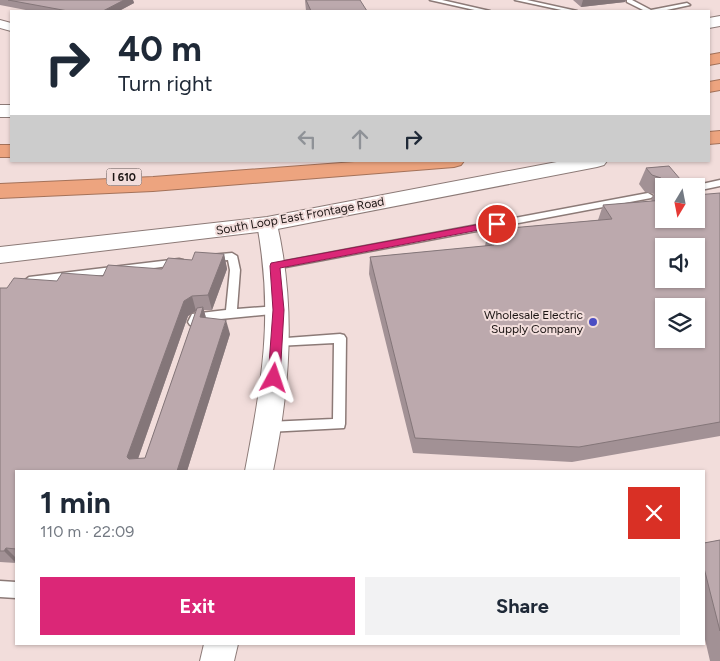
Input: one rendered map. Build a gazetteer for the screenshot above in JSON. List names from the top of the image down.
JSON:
{
  "streets": {
    "highway": ["I 610"],
    "main road": ["South Loop East Frontage Road"]
  },
  "places": ["Wholesale Electric Supply Company"],
  "north": "bottom",
  "page": {
    "turn": ["40 m", "Turn right"],
    "heading": ["1 min", "110 m · 22:09"],
    "buttons": ["Exit", "Share"]
  }
}
